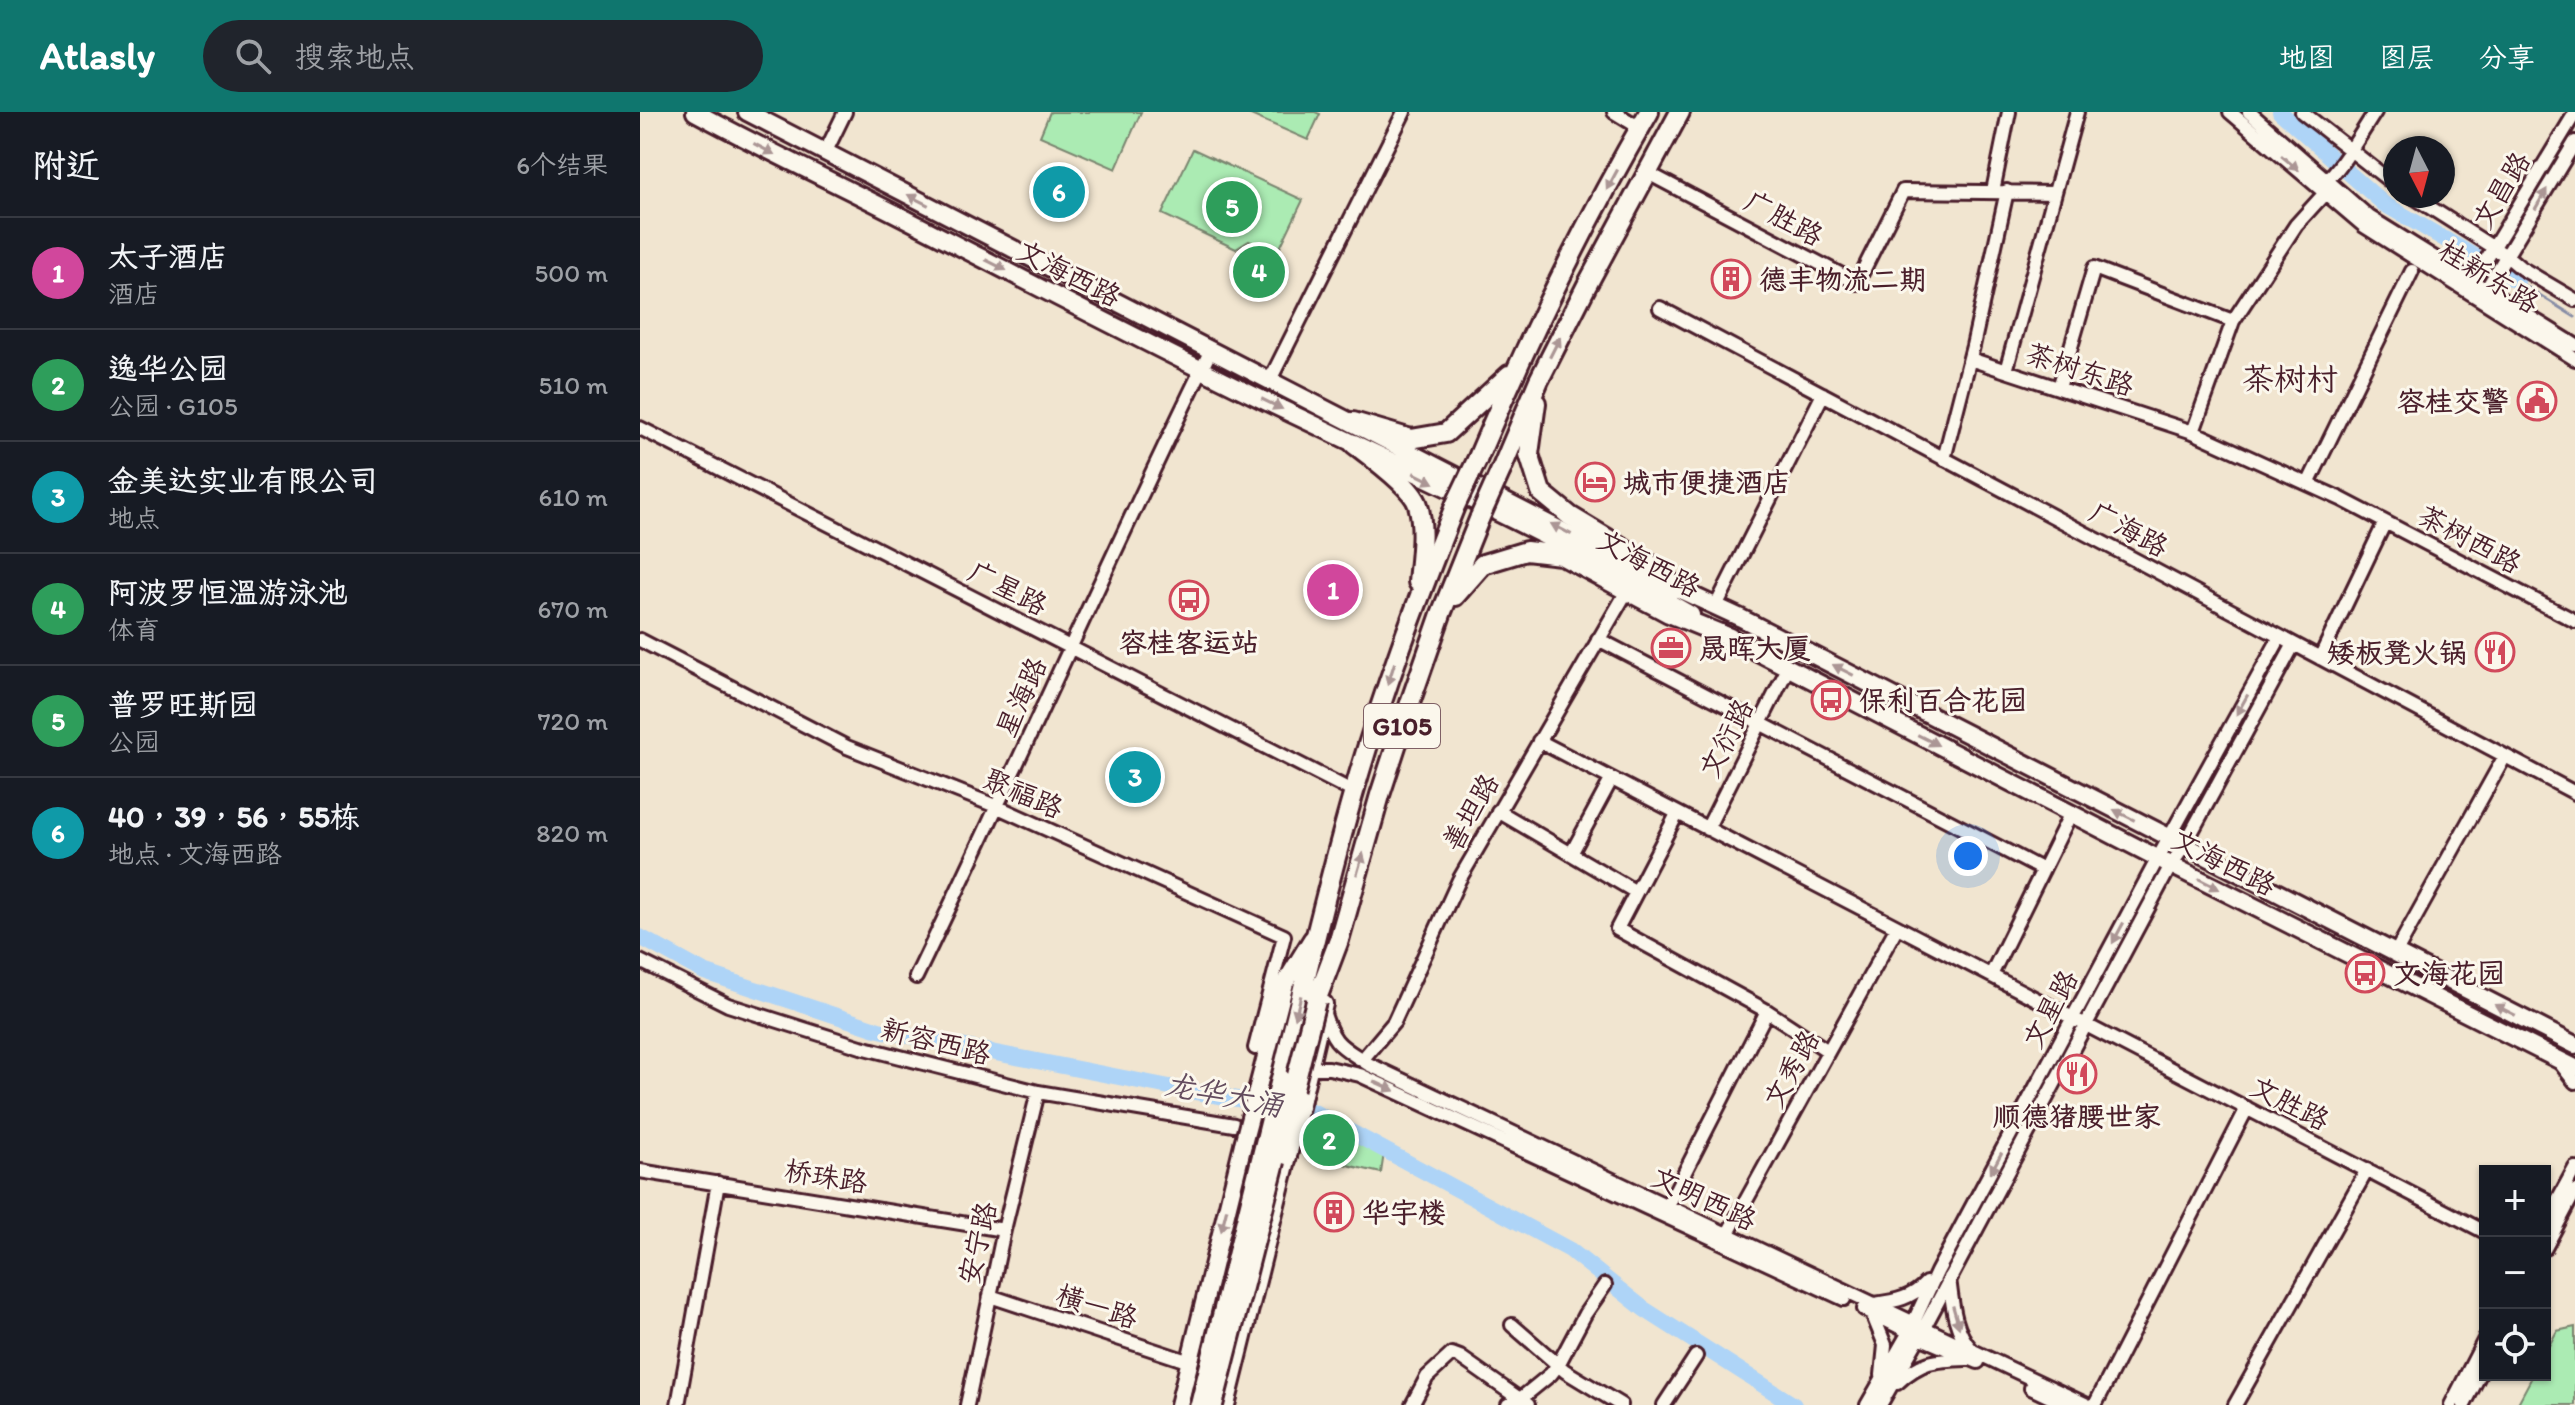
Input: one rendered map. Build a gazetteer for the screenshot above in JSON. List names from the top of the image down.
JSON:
{
  "streets": {
    "highway": ["G105"],
    "main road": ["文海西路"],
    "street": [
      "文昌路",
      "广胜路",
      "桂新东路",
      "茶树东路",
      "广海路",
      "茶树西路",
      "广星路",
      "星海路",
      "文衍路",
      "聚福路",
      "善坦路",
      "文星路",
      "新容西路",
      "文秀路",
      "文胜路",
      "桥珠路",
      "文明西路",
      "安宁路",
      "横一路"
    ]
  },
  "crossings": [
    ["文昌路", "桂新东路"],
    ["广胜路", "茶树东路"],
    ["广胜路", "G105"],
    ["文海西路", "星海路"],
    ["文海西路", "文衍路"],
    ["文海西路", "文星路"],
    ["茶树东路", "茶树西路"],
    ["广海路", "茶树西路"],
    ["广海路", "文星路"],
    ["广星路", "星海路"],
    ["星海路", "聚福路"],
    ["G105", "文明西路"],
    ["文衍路", "文胜路"],
    ["善坦路", "文胜路"],
    ["善坦路", "文明西路"],
    ["文星路", "文胜路"],
    ["文星路", "文明西路"],
    ["新容西路", "安宁路"],
    ["文秀路", "文胜路"],
    ["文秀路", "文明西路"],
    ["桥珠路", "安宁路"],
    ["安宁路", "横一路"]
  ],
  "districts": ["茶树村"],
  "water": ["龙华大涌"],
  "places": {
    "building": ["德丰物流二期", "华宇楼"],
    "public building": ["容桂交警"],
    "hotel": ["城市便捷酒店"],
    "bus stop": ["容桂客运站", "保利百合花园", "文海花园"],
    "office": ["晟晖大厦"],
    "restaurant": ["矮板凳火锅", "顺德猪腰世家"]
  },
  "north": "bottom",
  "page": {
    "header": "Atlasly",
    "search": "搜索地点",
    "nav": ["地图", "图层", "分享"],
    "heading": ["附近", "6个结果"],
    "pins": [
      "6",
      "5",
      "4",
      "1",
      "3",
      "2"
    ],
    "list": [
      {
        "mark": "1",
        "name": "太子酒店",
        "note": "酒店",
        "value": "500 m"
      },
      {
        "mark": "2",
        "name": "逸华公园",
        "note": "公园 · G105",
        "value": "510 m"
      },
      {
        "mark": "3",
        "name": "金美达实业有限公司",
        "note": "地点",
        "value": "610 m"
      },
      {
        "mark": "4",
        "name": "阿波罗恒温游泳池",
        "note": "体育",
        "value": "670 m"
      },
      {
        "mark": "5",
        "name": "普罗旺斯园",
        "note": "公园",
        "value": "720 m"
      },
      {
        "mark": "6",
        "name": "40，39，56，55栋",
        "note": "地点 · 文海西路",
        "value": "820 m"
      }
    ],
    "map_buttons": ["+", "−"]
  }
}
